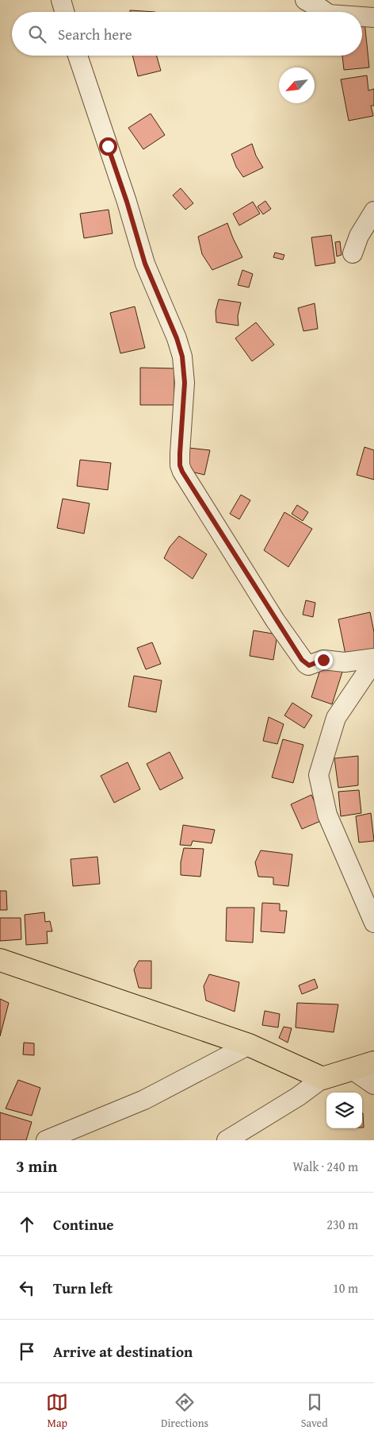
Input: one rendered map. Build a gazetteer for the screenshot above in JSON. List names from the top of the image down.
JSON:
{
  "north": "bottom left",
  "page": {
    "search": "Search here",
    "heading": ["3 min", "Walk · 240 m"],
    "list": [
      ["Continue", "230 m"],
      ["Turn left", "10 m"],
      "Arrive at destination"
    ],
    "nav": ["Map", "Directions", "Saved"]
  }
}
